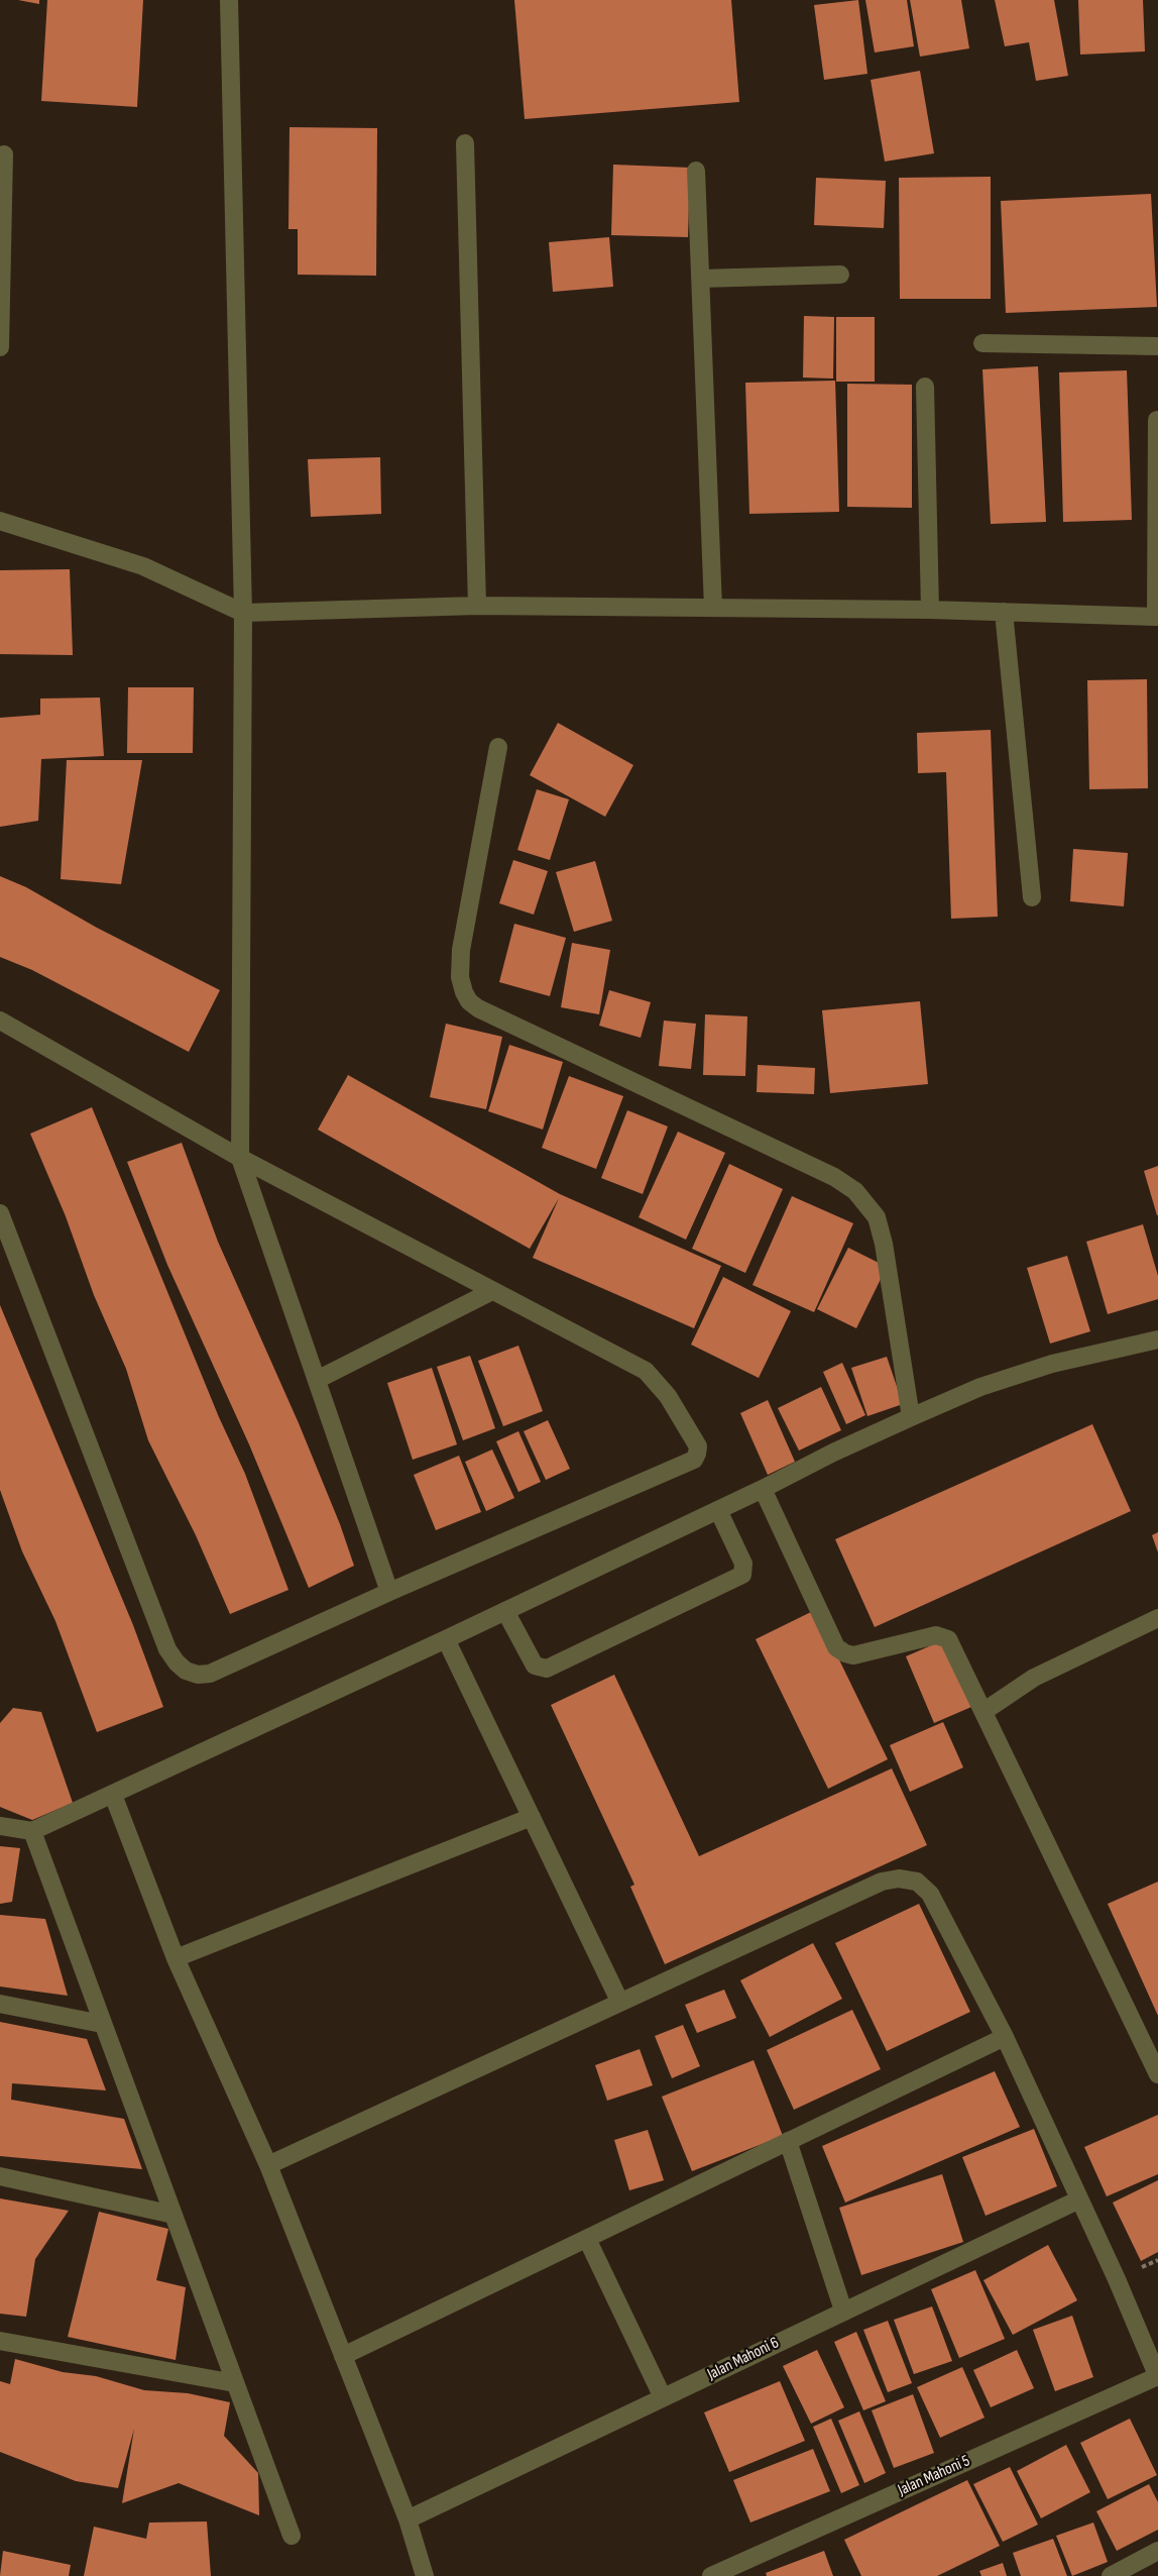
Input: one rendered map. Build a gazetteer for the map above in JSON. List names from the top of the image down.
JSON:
{
  "streets": {
    "street": ["Jalan Mahoni 6", "Jalan Mahoni 5"]
  }
}
